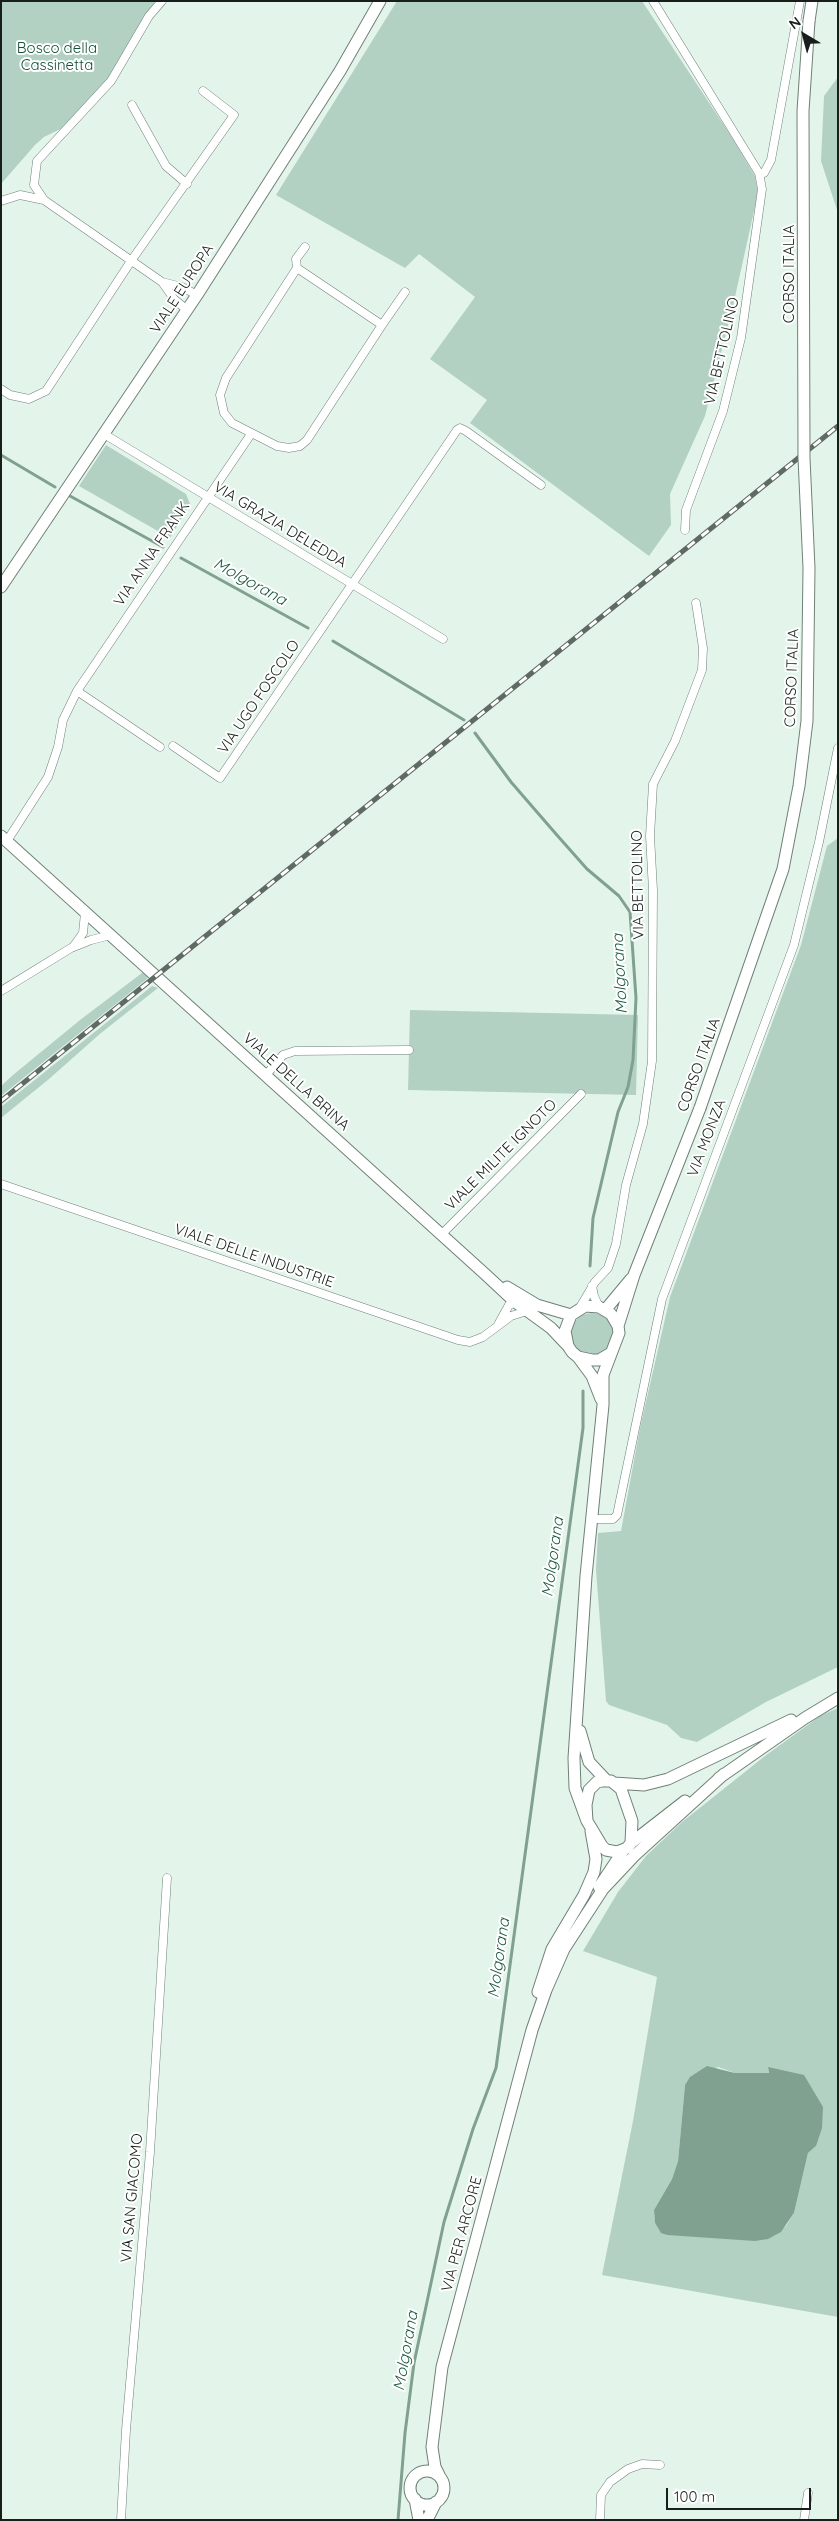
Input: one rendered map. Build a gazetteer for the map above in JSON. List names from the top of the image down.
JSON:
{
  "streets": {
    "main road": [
      "CORSO ITALIA",
      "VIALE EUROPA",
      "VIALE DELLA BRINA",
      "VIA PER ARCORE"
    ],
    "street": [
      "VIA BETTOLINO",
      "VIA GRAZIA DELEDDA",
      "VIA ANNA FRANK",
      "VIA UGO FOSCOLO",
      "VIA MONZA",
      "VIALE MILITE IGNOTO",
      "VIALE DELLE INDUSTRIE",
      "VIA SAN GIACOMO"
    ]
  },
  "crossings": [
    ["CORSO ITALIA", "VIA BETTOLINO"],
    ["CORSO ITALIA", "VIALE DELLA BRINA"],
    ["VIALE EUROPA", "VIA GRAZIA DELEDDA"],
    ["VIA BETTOLINO", "VIALE DELLA BRINA"],
    ["VIA GRAZIA DELEDDA", "VIA ANNA FRANK"],
    ["VIA GRAZIA DELEDDA", "VIA UGO FOSCOLO"],
    ["VIA ANNA FRANK", "VIALE DELLA BRINA"],
    ["VIALE DELLA BRINA", "VIALE MILITE IGNOTO"],
    ["VIALE DELLA BRINA", "VIALE DELLE INDUSTRIE"]
  ],
  "water": ["Molgorana"],
  "parks": ["Bosco della Cassinetta"],
  "scale_bar": "100 m",
  "north": "top left"
}
